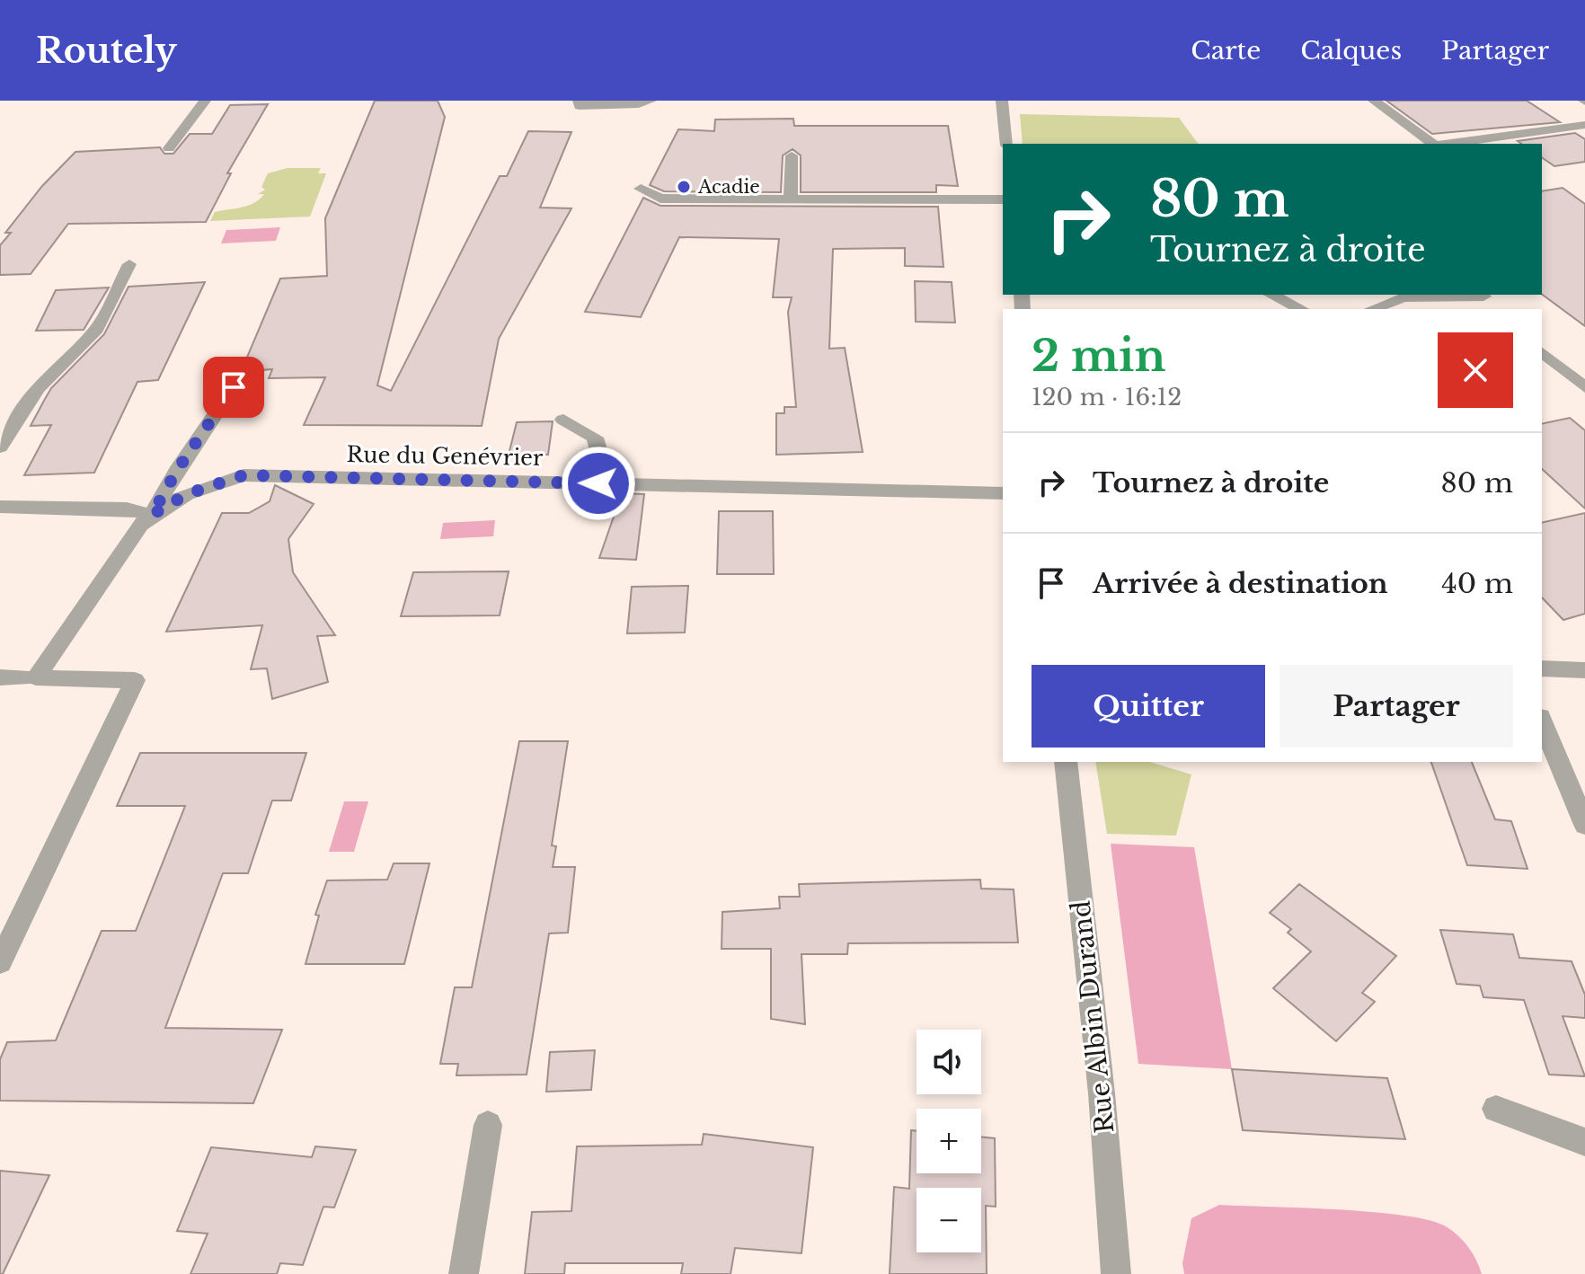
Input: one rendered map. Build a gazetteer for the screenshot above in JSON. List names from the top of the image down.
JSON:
{
  "streets": {
    "street": ["Rue du Genévrier", "Rue Albin Durand"]
  },
  "places": ["Acadie"],
  "page": {
    "header": "Routely",
    "nav": ["Carte", "Calques", "Partager"],
    "turn": ["80 m", "Tournez à droite"],
    "heading": ["2 min", "120 m · 16:12"],
    "list": [
      {
        "name": "Tournez à droite",
        "value": "80 m"
      },
      {
        "name": "Arrivée à destination",
        "value": "40 m"
      }
    ],
    "buttons": ["Quitter", "Partager"],
    "map_buttons": ["+", "−"]
  }
}
